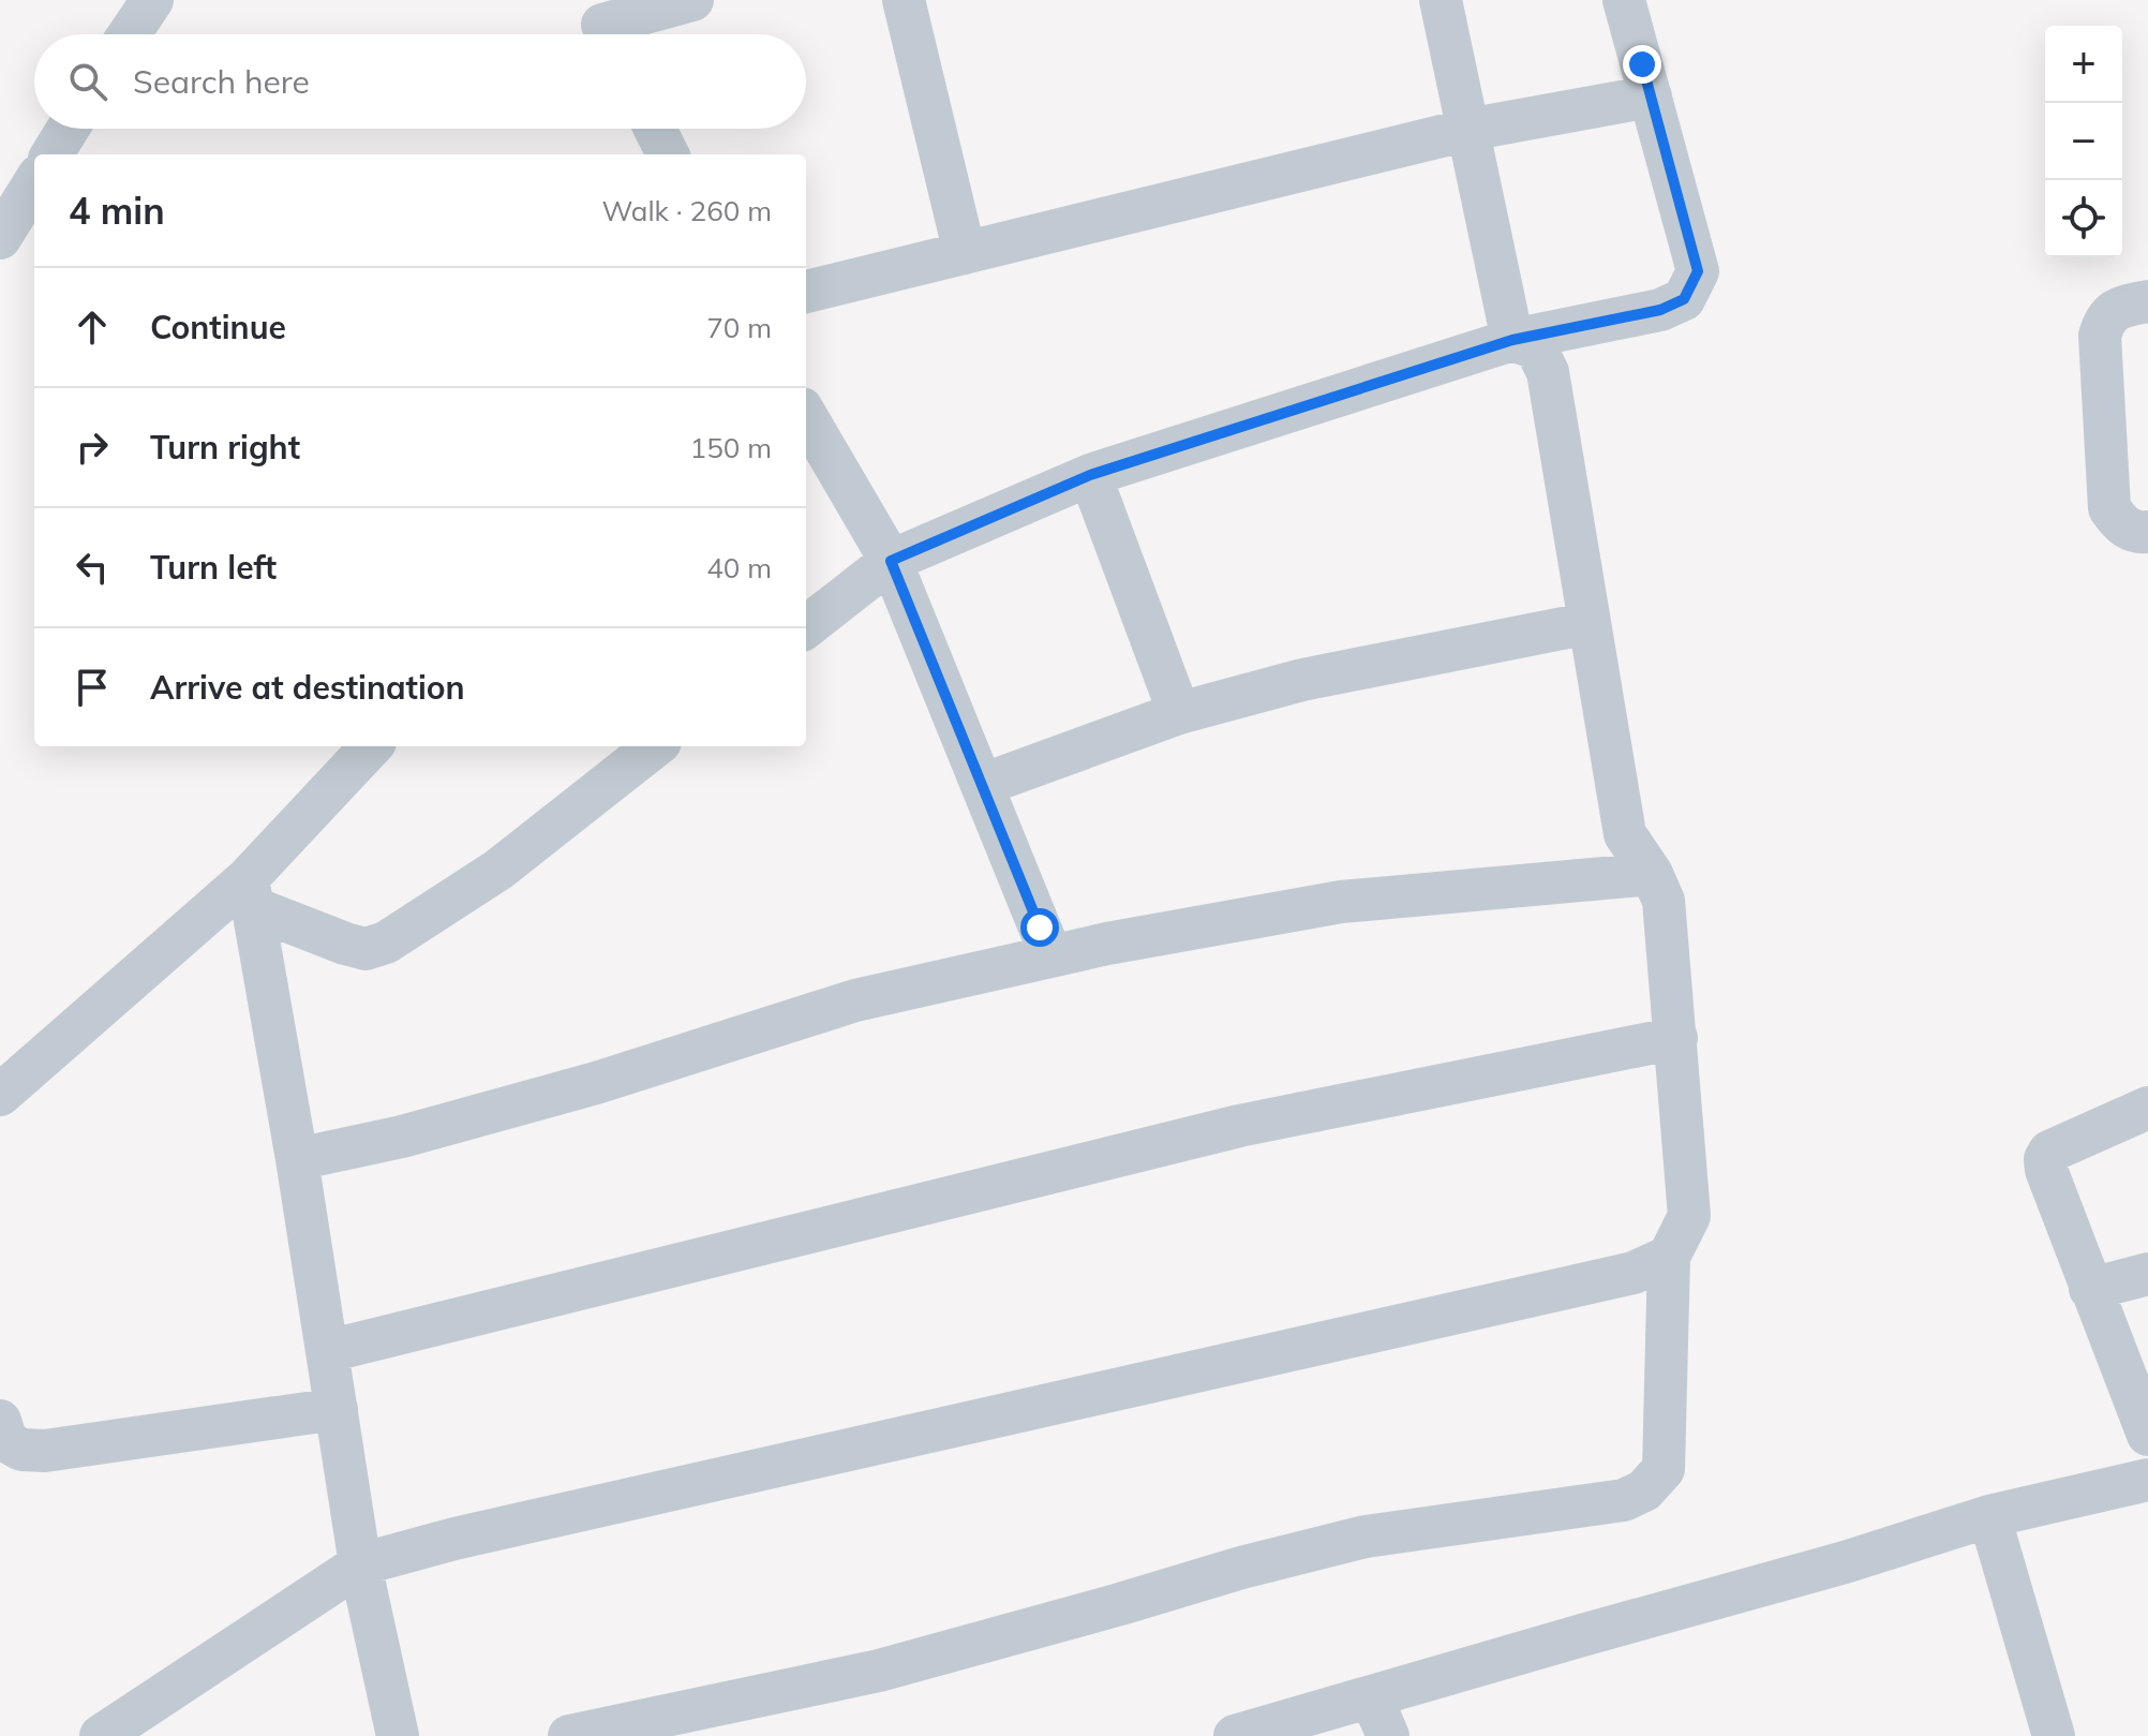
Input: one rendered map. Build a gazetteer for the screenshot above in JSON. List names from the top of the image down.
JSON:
{
  "page": {
    "map_buttons": ["+", "−"],
    "search": "Search here",
    "heading": ["4 min", "Walk · 260 m"],
    "list": [
      ["Continue", "70 m"],
      ["Turn right", "150 m"],
      ["Turn left", "40 m"],
      "Arrive at destination"
    ]
  }
}
